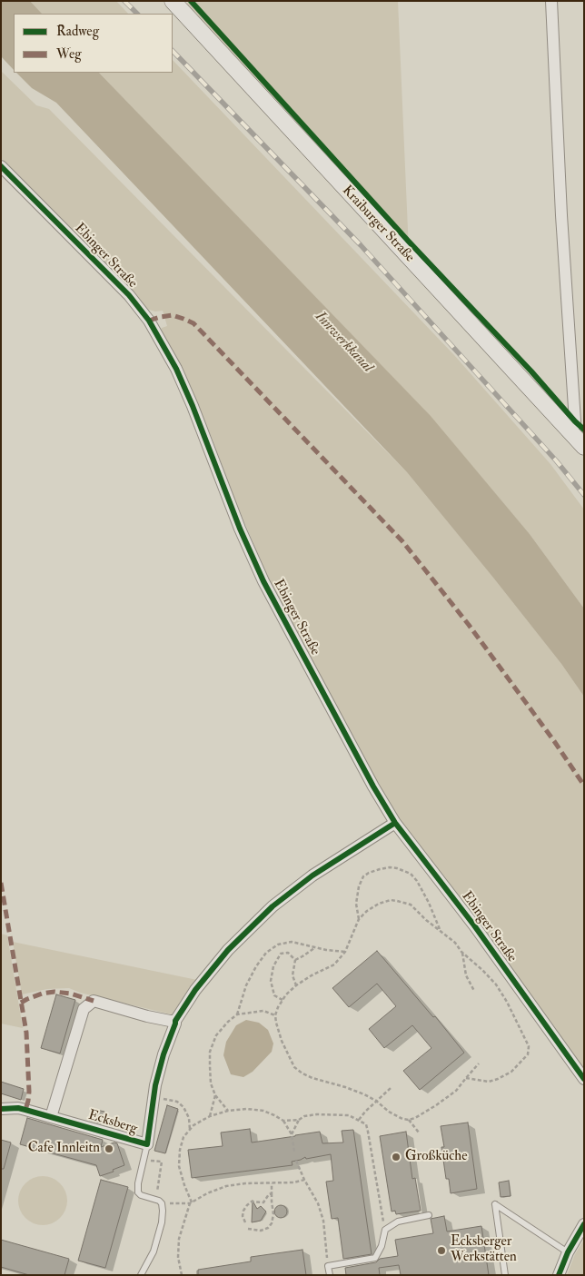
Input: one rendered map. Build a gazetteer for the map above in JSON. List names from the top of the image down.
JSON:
{
  "streets": {
    "main road": ["Kraiburger Straße"],
    "street": ["Ebinger Straße", "Ecksberg"]
  },
  "crossings": [
    ["Ebinger Straße", "Ecksberg"]
  ],
  "water": ["Innwerkkanal"],
  "places": ["Cafe Innleitn", "Großküche", "Ecksberger Werkstätten"],
  "legend": ["Radweg", "Weg"]
}
